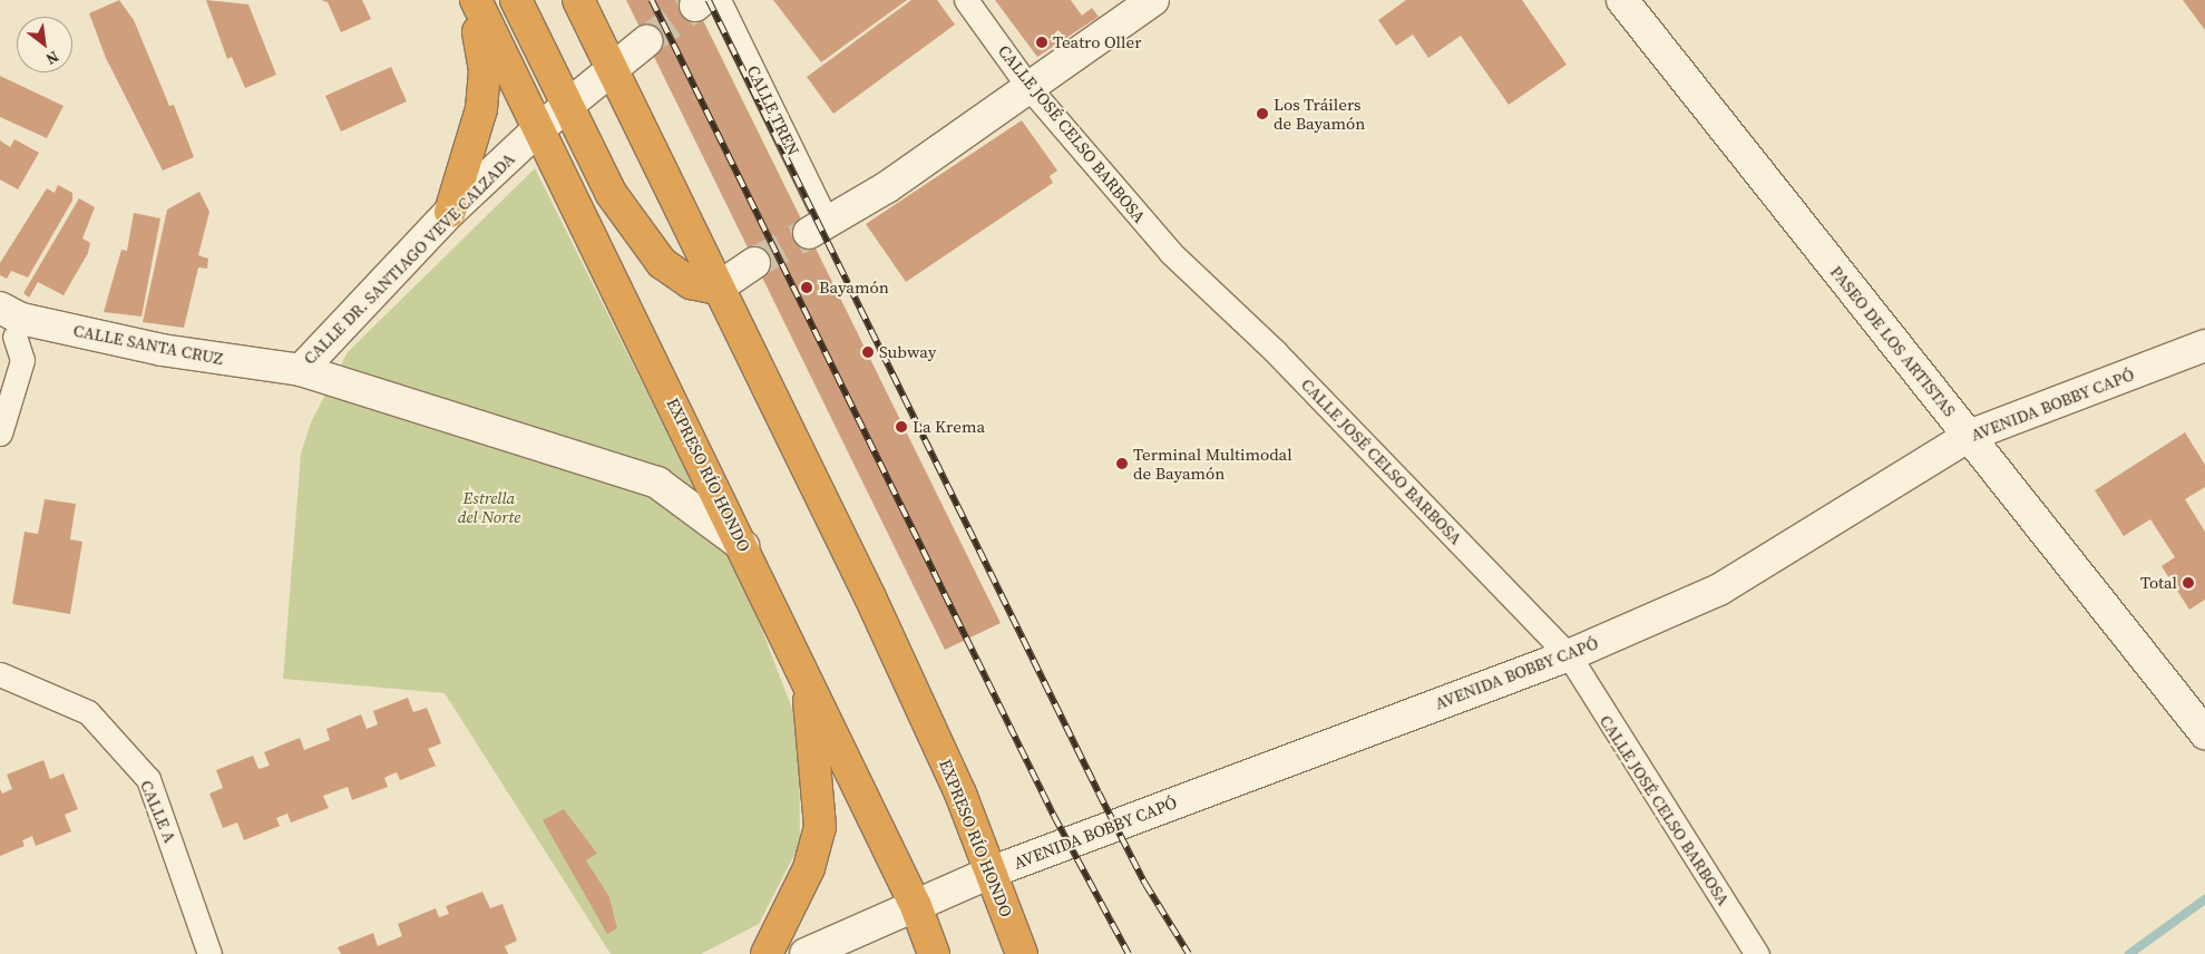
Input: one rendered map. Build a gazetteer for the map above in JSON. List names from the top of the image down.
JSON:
{
  "streets": {
    "highway": ["EXPRESO RÍO HONDO"],
    "street": [
      "CALLE TREN",
      "CALLE JOSÉ CELSO BARBOSA",
      "CALLE DR. SANTIAGO VEVE CALZADA",
      "PASEO DE LOS ARTISTAS",
      "CALLE SANTA CRUZ",
      "AVENIDA BOBBY CAPÓ",
      "CALLE A"
    ]
  },
  "crossings": [
    ["CALLE JOSÉ CELSO BARBOSA", "AVENIDA BOBBY CAPÓ"],
    ["CALLE DR. SANTIAGO VEVE CALZADA", "CALLE SANTA CRUZ"],
    ["CALLE DR. SANTIAGO VEVE CALZADA", "EXPRESO RÍO HONDO"],
    ["PASEO DE LOS ARTISTAS", "AVENIDA BOBBY CAPÓ"],
    ["CALLE SANTA CRUZ", "EXPRESO RÍO HONDO"],
    ["AVENIDA BOBBY CAPÓ", "EXPRESO RÍO HONDO"]
  ],
  "parks": ["Estrella del Norte"],
  "places": [
    "Teatro Oller",
    "Los Tráilers de Bayamón",
    "Bayamón",
    "Subway",
    "La Krema",
    "Terminal Multimodal de Bayamón",
    "Total"
  ],
  "north": "bottom right"
}
